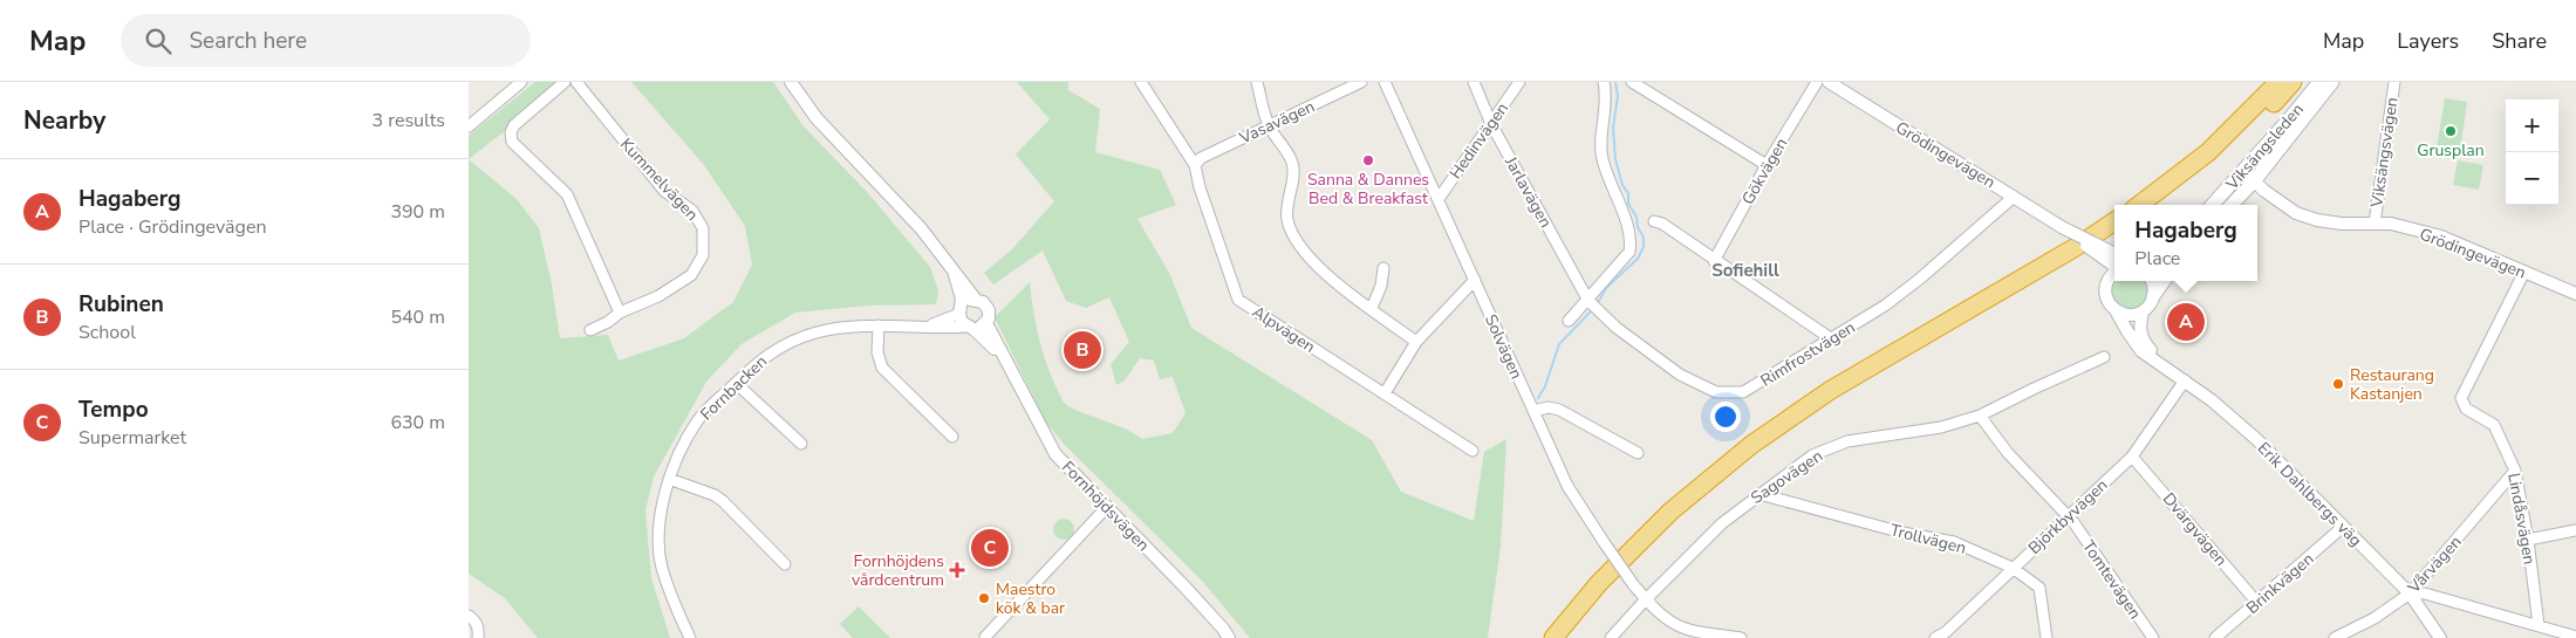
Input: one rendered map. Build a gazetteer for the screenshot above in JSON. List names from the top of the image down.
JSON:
{
  "streets": {
    "main road": ["Viksängsleden"],
    "street": [
      "Vasavägen",
      "Hedinvägen",
      "Viksängsvägen",
      "Grödingevägen",
      "Gökvägen",
      "Kummelvägen",
      "Jarlavägen",
      "Alpvägen",
      "Solvägen",
      "Rimfrostvägen",
      "Fornbacken",
      "Sagovägen",
      "Erik Dahlbergs väg",
      "Fornhöjdsvägen",
      "Björkbyvägen",
      "Lindåsvägen",
      "Dvärgvägen",
      "Trollvägen",
      "Vårvägen",
      "Tomtevägen",
      "Brinkvägen"
    ]
  },
  "crossings": [
    ["Vasavägen", "Alpvägen"],
    ["Hedinvägen", "Jarlavägen"],
    ["Hedinvägen", "Solvägen"],
    ["Viksängsleden", "Grödingevägen"],
    ["Viksängsvägen", "Grödingevägen"],
    ["Grödingevägen", "Rimfrostvägen"],
    ["Grödingevägen", "Erik Dahlbergs väg"],
    ["Grödingevägen", "Lindåsvägen"],
    ["Jarlavägen", "Rimfrostvägen"],
    ["Solvägen", "Sagovägen"],
    ["Fornbacken", "Fornhöjdsvägen"],
    ["Sagovägen", "Trollvägen"],
    ["Sagovägen", "Tomtevägen"],
    ["Erik Dahlbergs väg", "Björkbyvägen"],
    ["Erik Dahlbergs väg", "Vårvägen"],
    ["Erik Dahlbergs väg", "Brinkvägen"],
    ["Björkbyvägen", "Dvärgvägen"],
    ["Björkbyvägen", "Trollvägen"],
    ["Björkbyvägen", "Tomtevägen"],
    ["Lindåsvägen", "Vårvägen"],
    ["Dvärgvägen", "Brinkvägen"]
  ],
  "districts": ["Sofiehill"],
  "places": {
    "other": [
      "Grusplan",
      "Sanna & Dannes Bed & Breakfast",
      "Restaurang Kastanjen",
      "Maestro kök & bar"
    ],
    "health": ["Fornhöjdens vårdcentrum"]
  },
  "page": {
    "header": "Map",
    "search": "Search here",
    "nav": ["Map", "Layers", "Share"],
    "heading": ["Nearby", "3 results"],
    "map_buttons": ["+", "−"],
    "list": [
      {
        "mark": "A",
        "name": "Hagaberg",
        "note": "Place · Grödingevägen",
        "value": "390 m"
      },
      {
        "mark": "B",
        "name": "Rubinen",
        "note": "School",
        "value": "540 m"
      },
      {
        "mark": "C",
        "name": "Tempo",
        "note": "Supermarket",
        "value": "630 m"
      }
    ],
    "popup": ["Hagaberg", "Place"],
    "pins": ["A", "B", "C"]
  }
}
